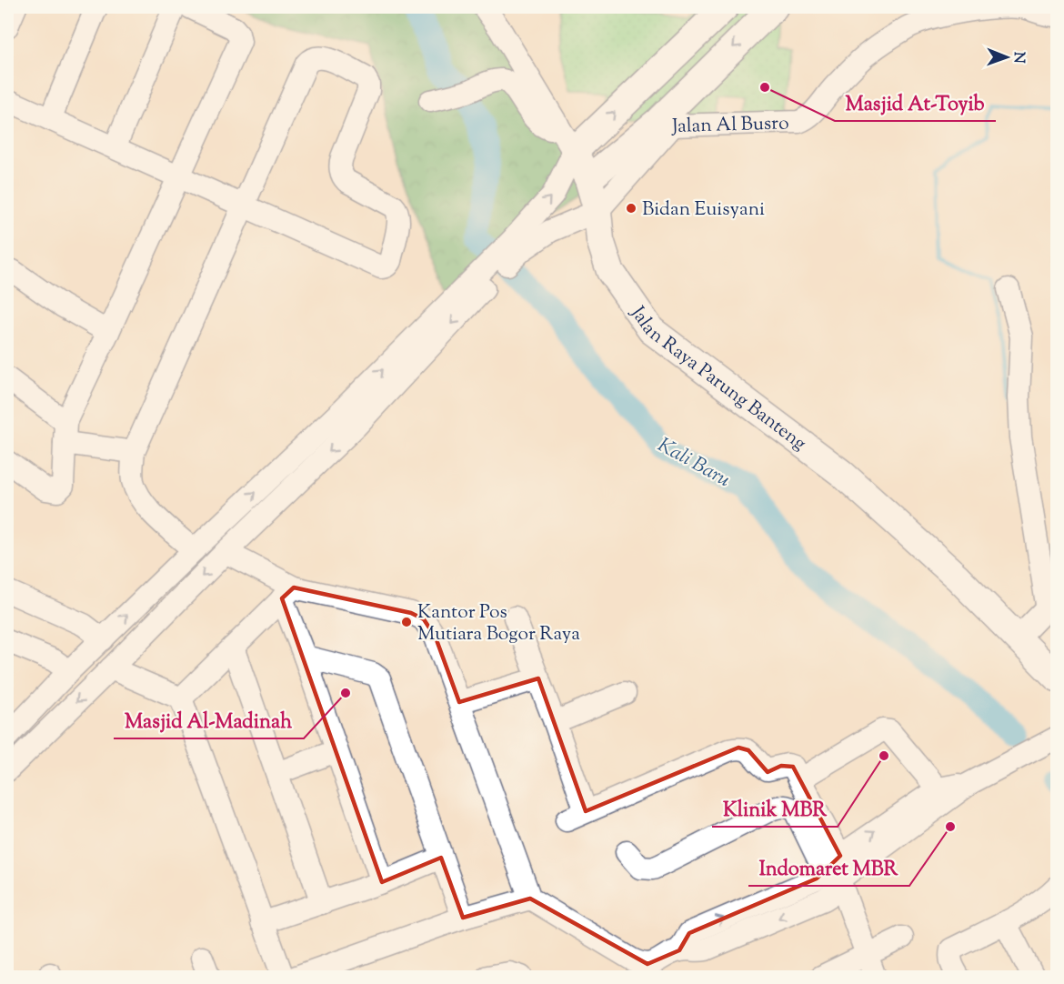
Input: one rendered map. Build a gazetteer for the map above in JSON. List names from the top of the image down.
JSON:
{
  "streets": {
    "main road": ["Jalan Raya Parung Banteng"],
    "street": ["Jalan Al Busro"]
  },
  "water": ["Kali Baru"],
  "places": [
    "Masjid At-Toyib",
    "Bidan Euisyani",
    "Kantor Pos Mutiara Bogor Raya",
    "Masjid Al-Madinah",
    "Klinik MBR",
    "Indomaret MBR"
  ],
  "north": "right"
}
